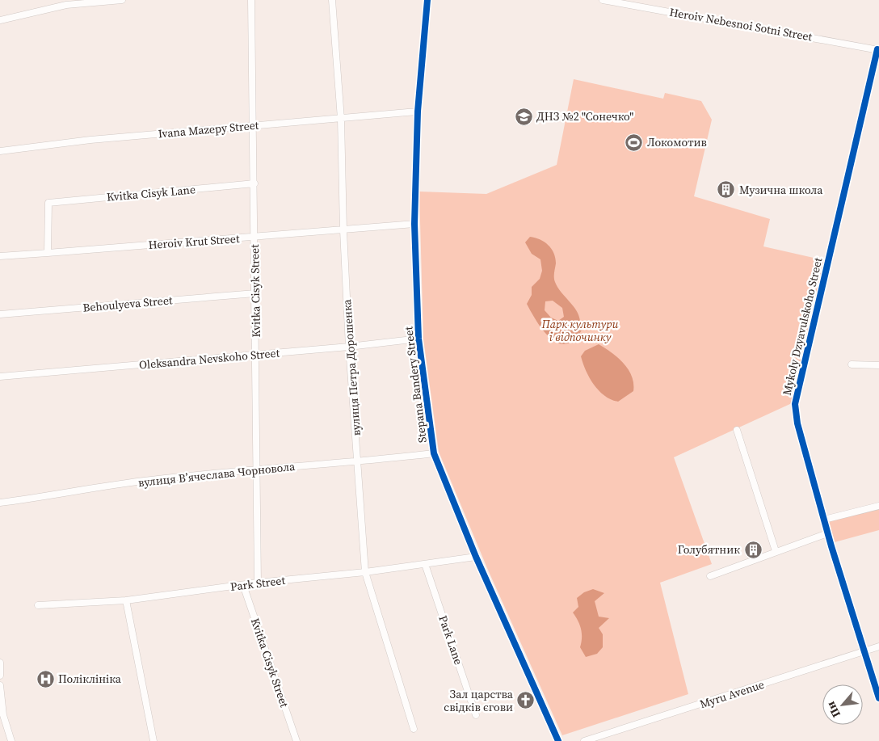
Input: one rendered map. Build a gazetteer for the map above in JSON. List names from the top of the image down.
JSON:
{
  "streets": {
    "street": [
      "Heroiv Nebesnoi Sotni Street",
      "Ivana Mazepy Street",
      "Kvitka Cisyk Lane",
      "Heroiv Krut Street",
      "Kvitka Cisyk Street",
      "Behoulyeva Street",
      "Mykoly Dzyavulskoho Street",
      "Oleksandra Nevskoho Street",
      "вулиця Петра Дорошенка",
      "Stepana Bandery Street",
      "вулиця Вʼячеслава Чорновола",
      "Park Street",
      "Park Lane",
      "Myru Avenue"
    ]
  },
  "crossings": [
    ["Heroiv Nebesnoi Sotni Street", "Mykoly Dzyavulskoho Street"],
    ["Ivana Mazepy Street", "Kvitka Cisyk Street"],
    ["Ivana Mazepy Street", "вулиця Петра Дорошенка"],
    ["Ivana Mazepy Street", "Stepana Bandery Street"],
    ["Kvitka Cisyk Lane", "Heroiv Krut Street"],
    ["Kvitka Cisyk Lane", "Kvitka Cisyk Street"],
    ["Heroiv Krut Street", "Kvitka Cisyk Street"],
    ["Heroiv Krut Street", "вулиця Петра Дорошенка"],
    ["Heroiv Krut Street", "Stepana Bandery Street"],
    ["Kvitka Cisyk Street", "Behoulyeva Street"],
    ["Kvitka Cisyk Street", "Oleksandra Nevskoho Street"],
    ["Kvitka Cisyk Street", "вулиця Вʼячеслава Чорновола"],
    ["Kvitka Cisyk Street", "Park Street"],
    ["Mykoly Dzyavulskoho Street", "Myru Avenue"],
    ["Oleksandra Nevskoho Street", "вулиця Петра Дорошенка"],
    ["Oleksandra Nevskoho Street", "Stepana Bandery Street"],
    ["вулиця Петра Дорошенка", "вулиця Вʼячеслава Чорновола"],
    ["вулиця Петра Дорошенка", "Park Street"],
    ["Stepana Bandery Street", "вулиця Вʼячеслава Чорновола"],
    ["Stepana Bandery Street", "Park Street"],
    ["Park Street", "Park Lane"]
  ],
  "parks": ["Парк культури і відпочинку"],
  "places": {
    "school or university": ["ДНЗ №2 \"Сонечко\""],
    "sports": ["Локомотив"],
    "building": ["Музична школа", "Голубятник"],
    "hospital": ["Поліклініка"],
    "church": ["Зал царства свідків єгови"]
  },
  "north": "bottom left"
}
